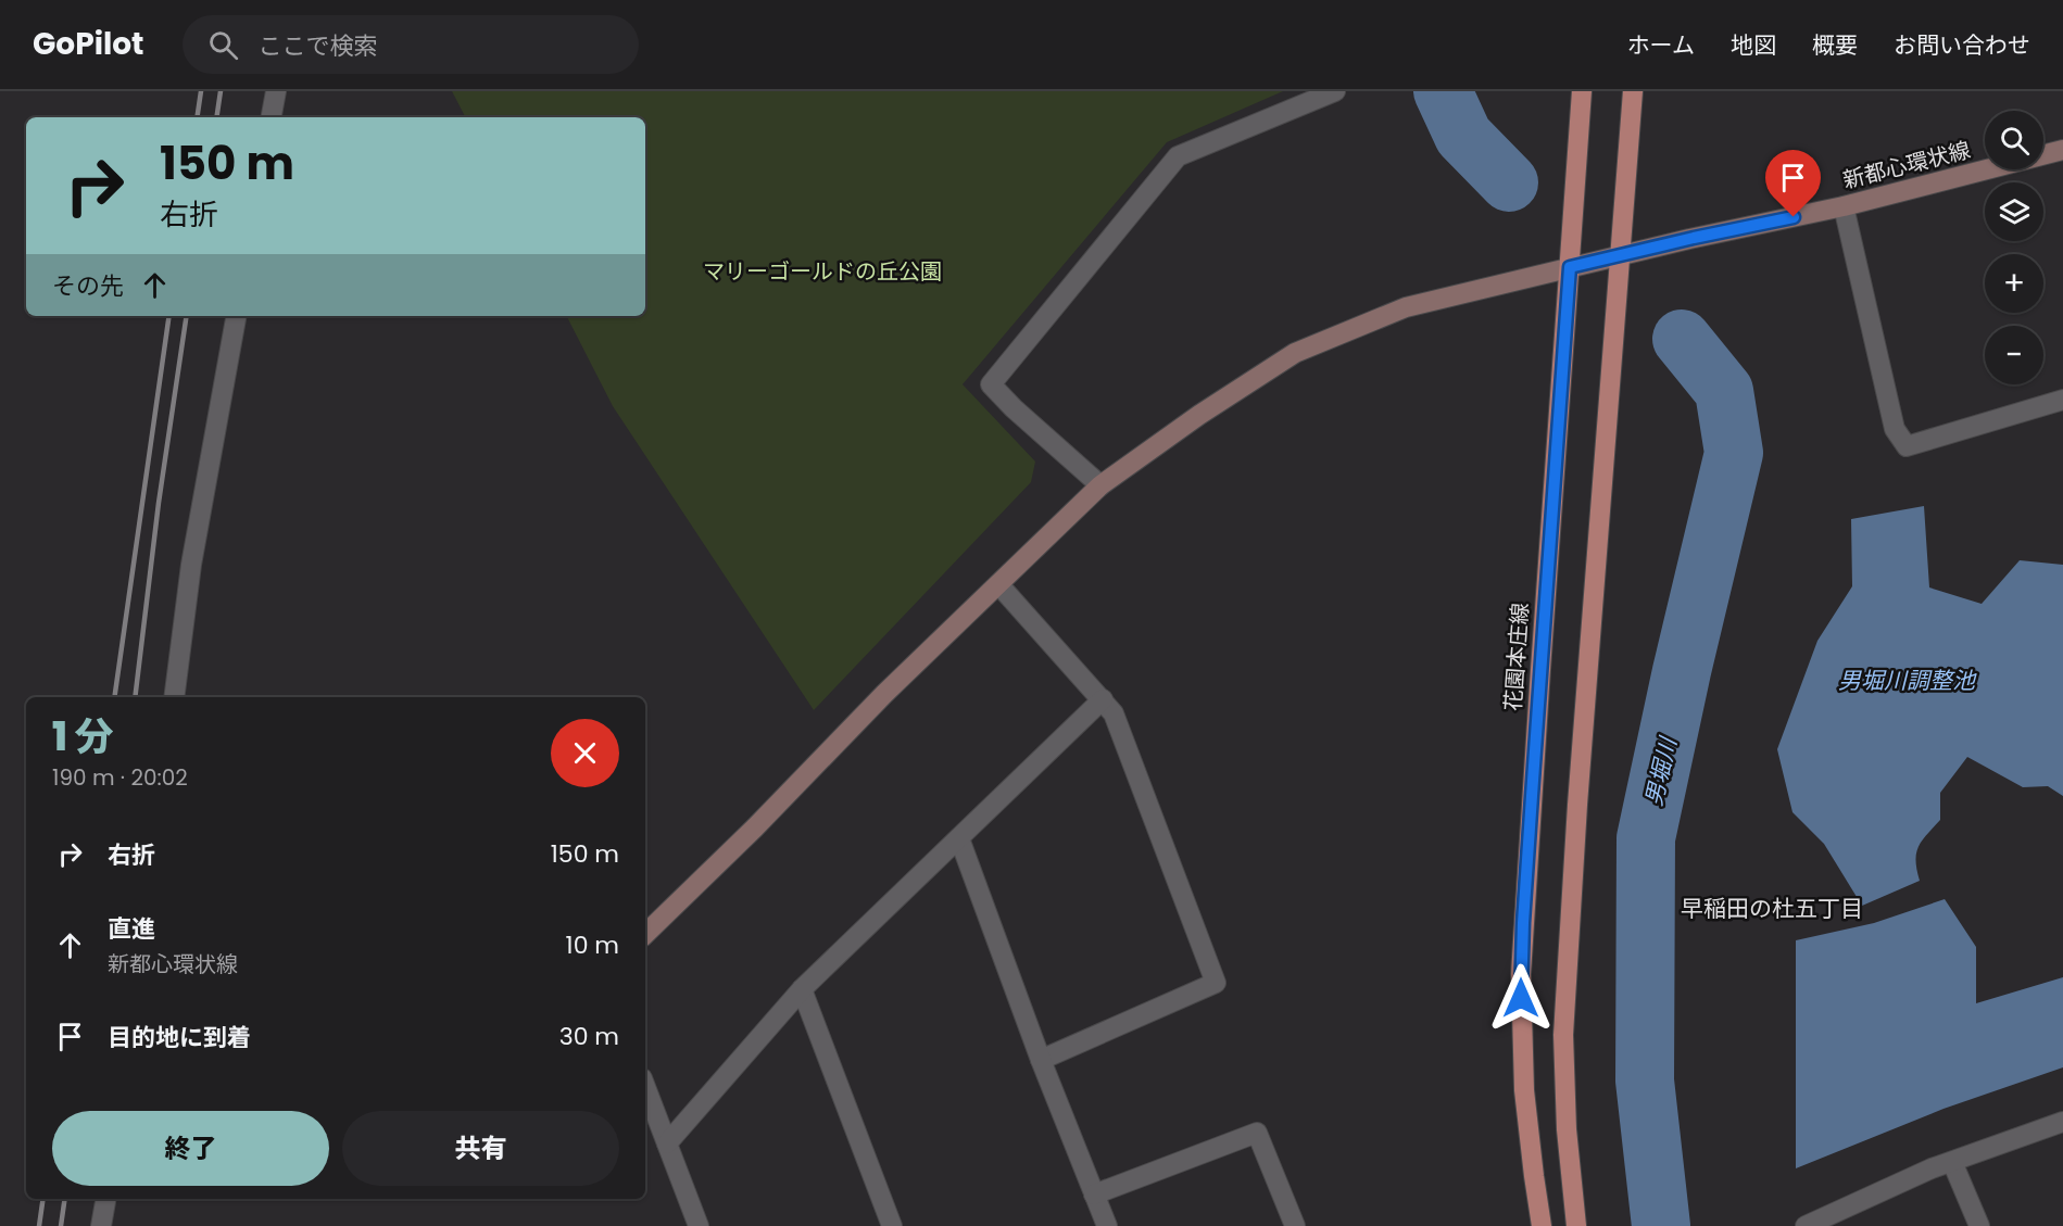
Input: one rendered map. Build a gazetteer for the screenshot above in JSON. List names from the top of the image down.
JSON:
{
  "streets": {
    "main road": ["花園本庄線"],
    "street": ["新都心環状線"]
  },
  "crossings": [
    ["新都心環状線", "花園本庄線"]
  ],
  "districts": ["早稲田の杜五丁目"],
  "water": ["男堀川調整池", "男堀川"],
  "parks": ["マリーゴールドの丘公園"],
  "page": {
    "header": "GoPilot",
    "search": "ここで検索",
    "nav": [
      "ホーム",
      "地図",
      "概要",
      "お問い合わせ"
    ],
    "map_buttons": ["+", "−"],
    "turn": ["150 m", "右折"],
    "then": "その先",
    "heading": ["1 分", "190 m · 20:02"],
    "list": [
      {
        "name": "右折",
        "value": "150 m"
      },
      {
        "name": "直進",
        "note": "新都心環状線",
        "value": "10 m"
      },
      {
        "name": "目的地に到着",
        "value": "30 m"
      }
    ],
    "buttons": ["終了", "共有"]
  }
}
